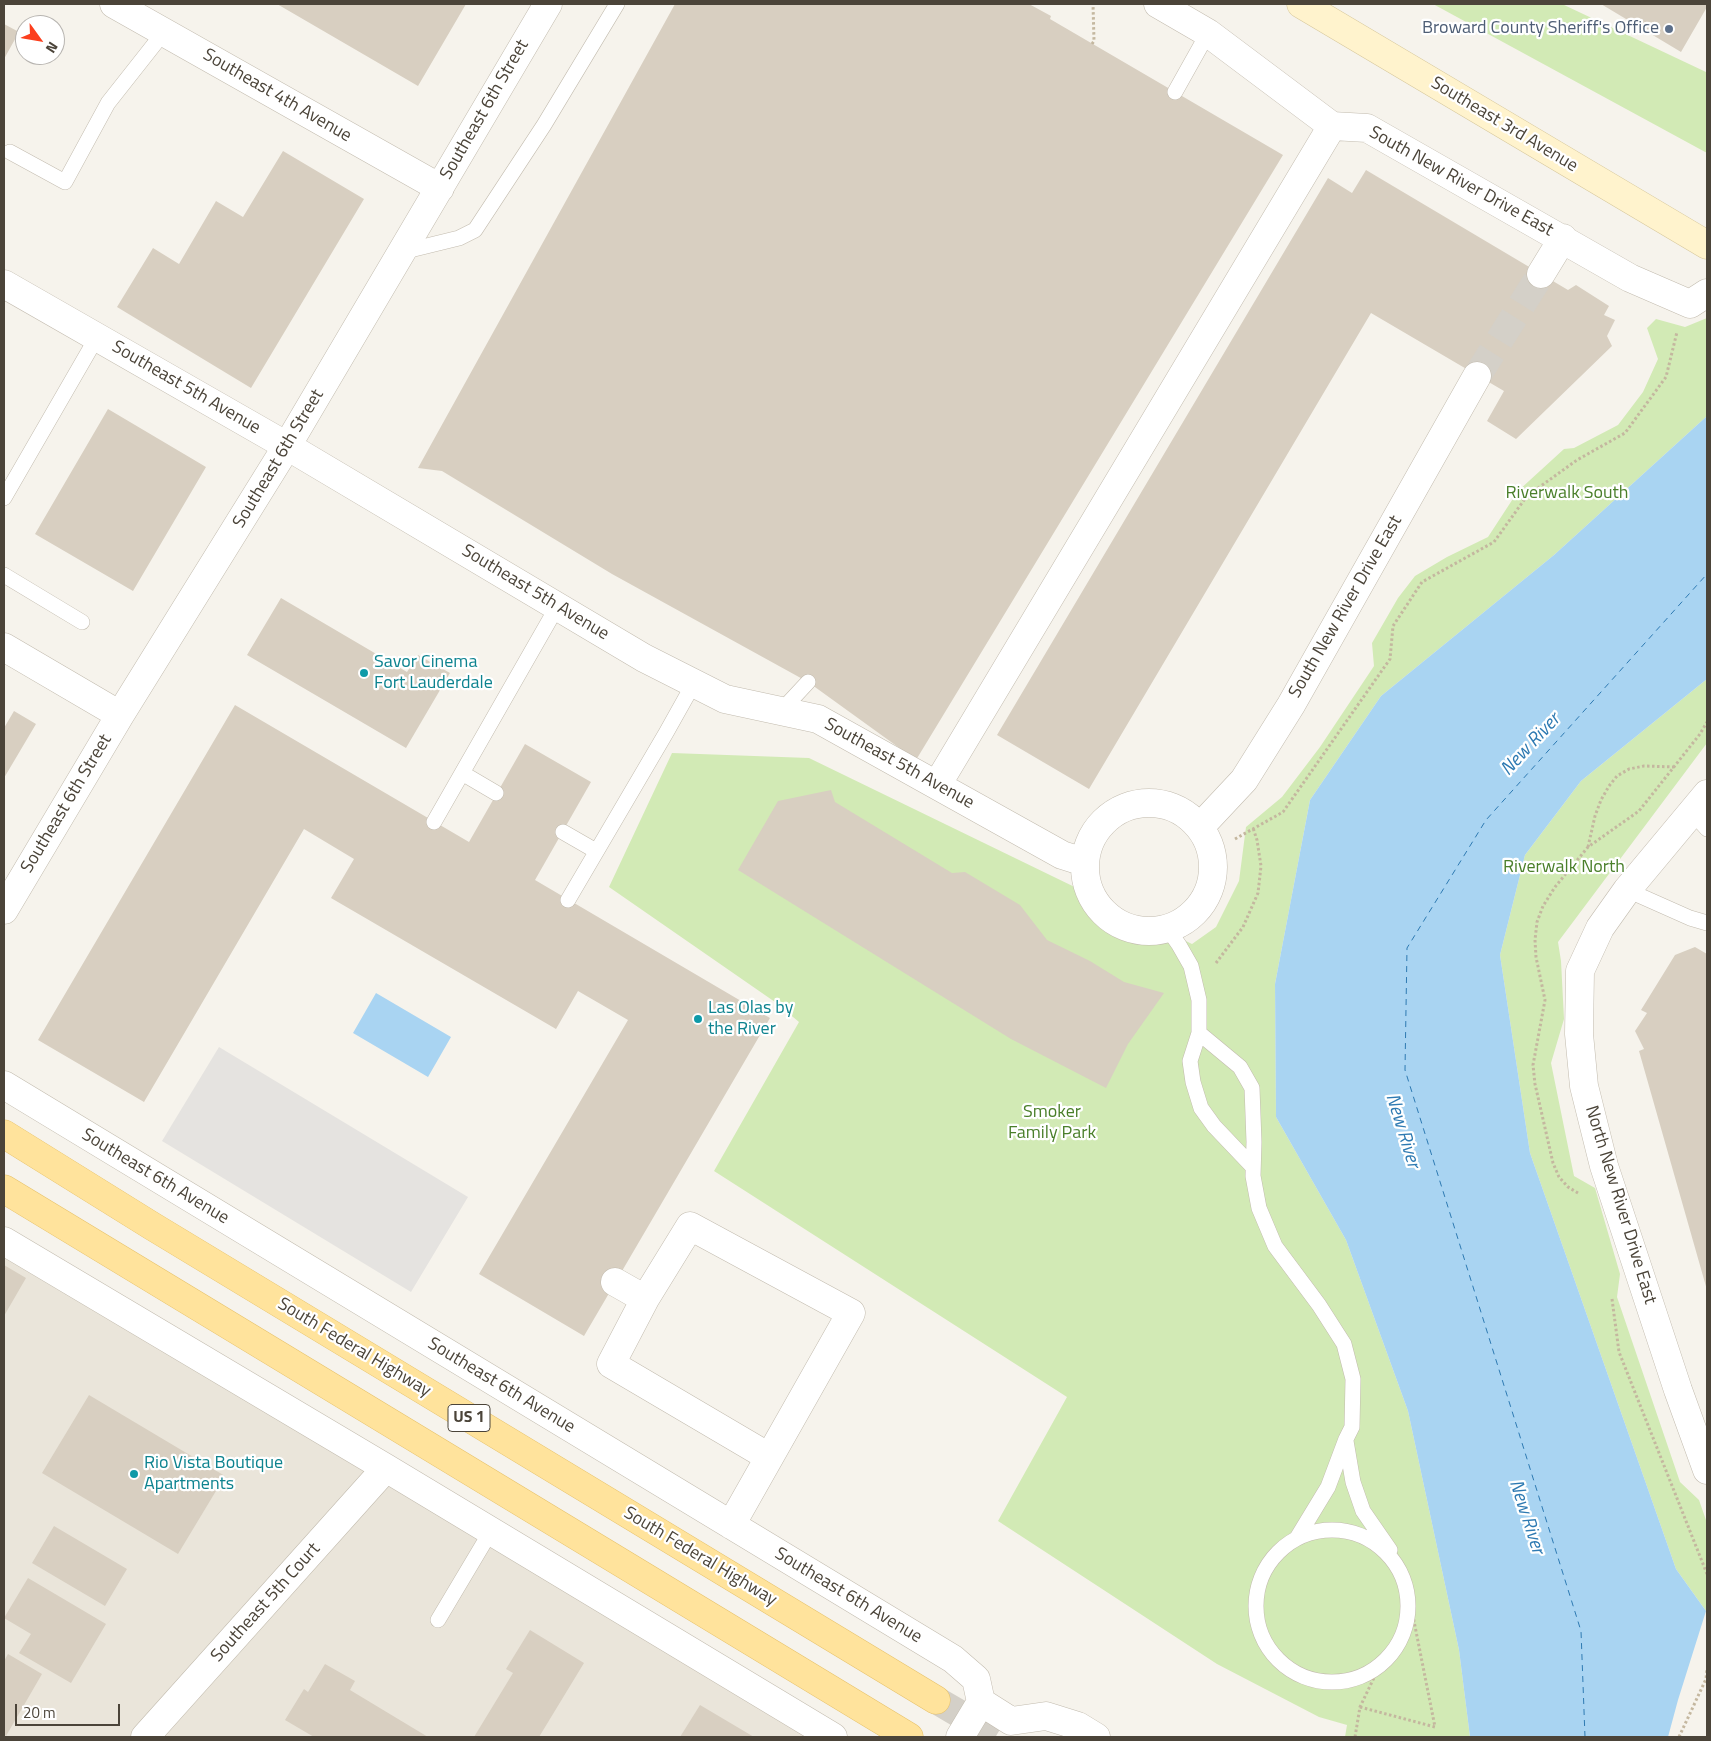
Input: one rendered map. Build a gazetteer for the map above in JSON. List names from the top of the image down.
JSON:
{
  "streets": {
    "main road": ["Southeast 3rd Avenue", "South Federal Highway", "US 1"],
    "street": [
      "Southeast 4th Avenue",
      "Southeast 6th Street",
      "South New River Drive East",
      "Southeast 5th Avenue",
      "Southeast 6th Avenue",
      "North New River Drive East",
      "Southeast 5th Court"
    ]
  },
  "crossings": [
    ["Southeast 4th Avenue", "Southeast 6th Street"],
    ["Southeast 6th Street", "Southeast 5th Avenue"],
    ["South New River Drive East", "Southeast 5th Avenue"]
  ],
  "water": ["New River"],
  "parks": ["Riverwalk South", "Riverwalk North", "Smoker Family Park"],
  "places": [
    "Broward County Sheriff's Office",
    "Savor Cinema Fort Lauderdale",
    "Las Olas by the River",
    "Rio Vista Boutique Apartments"
  ],
  "scale_bar": "20 m",
  "north": "bottom right"
}
